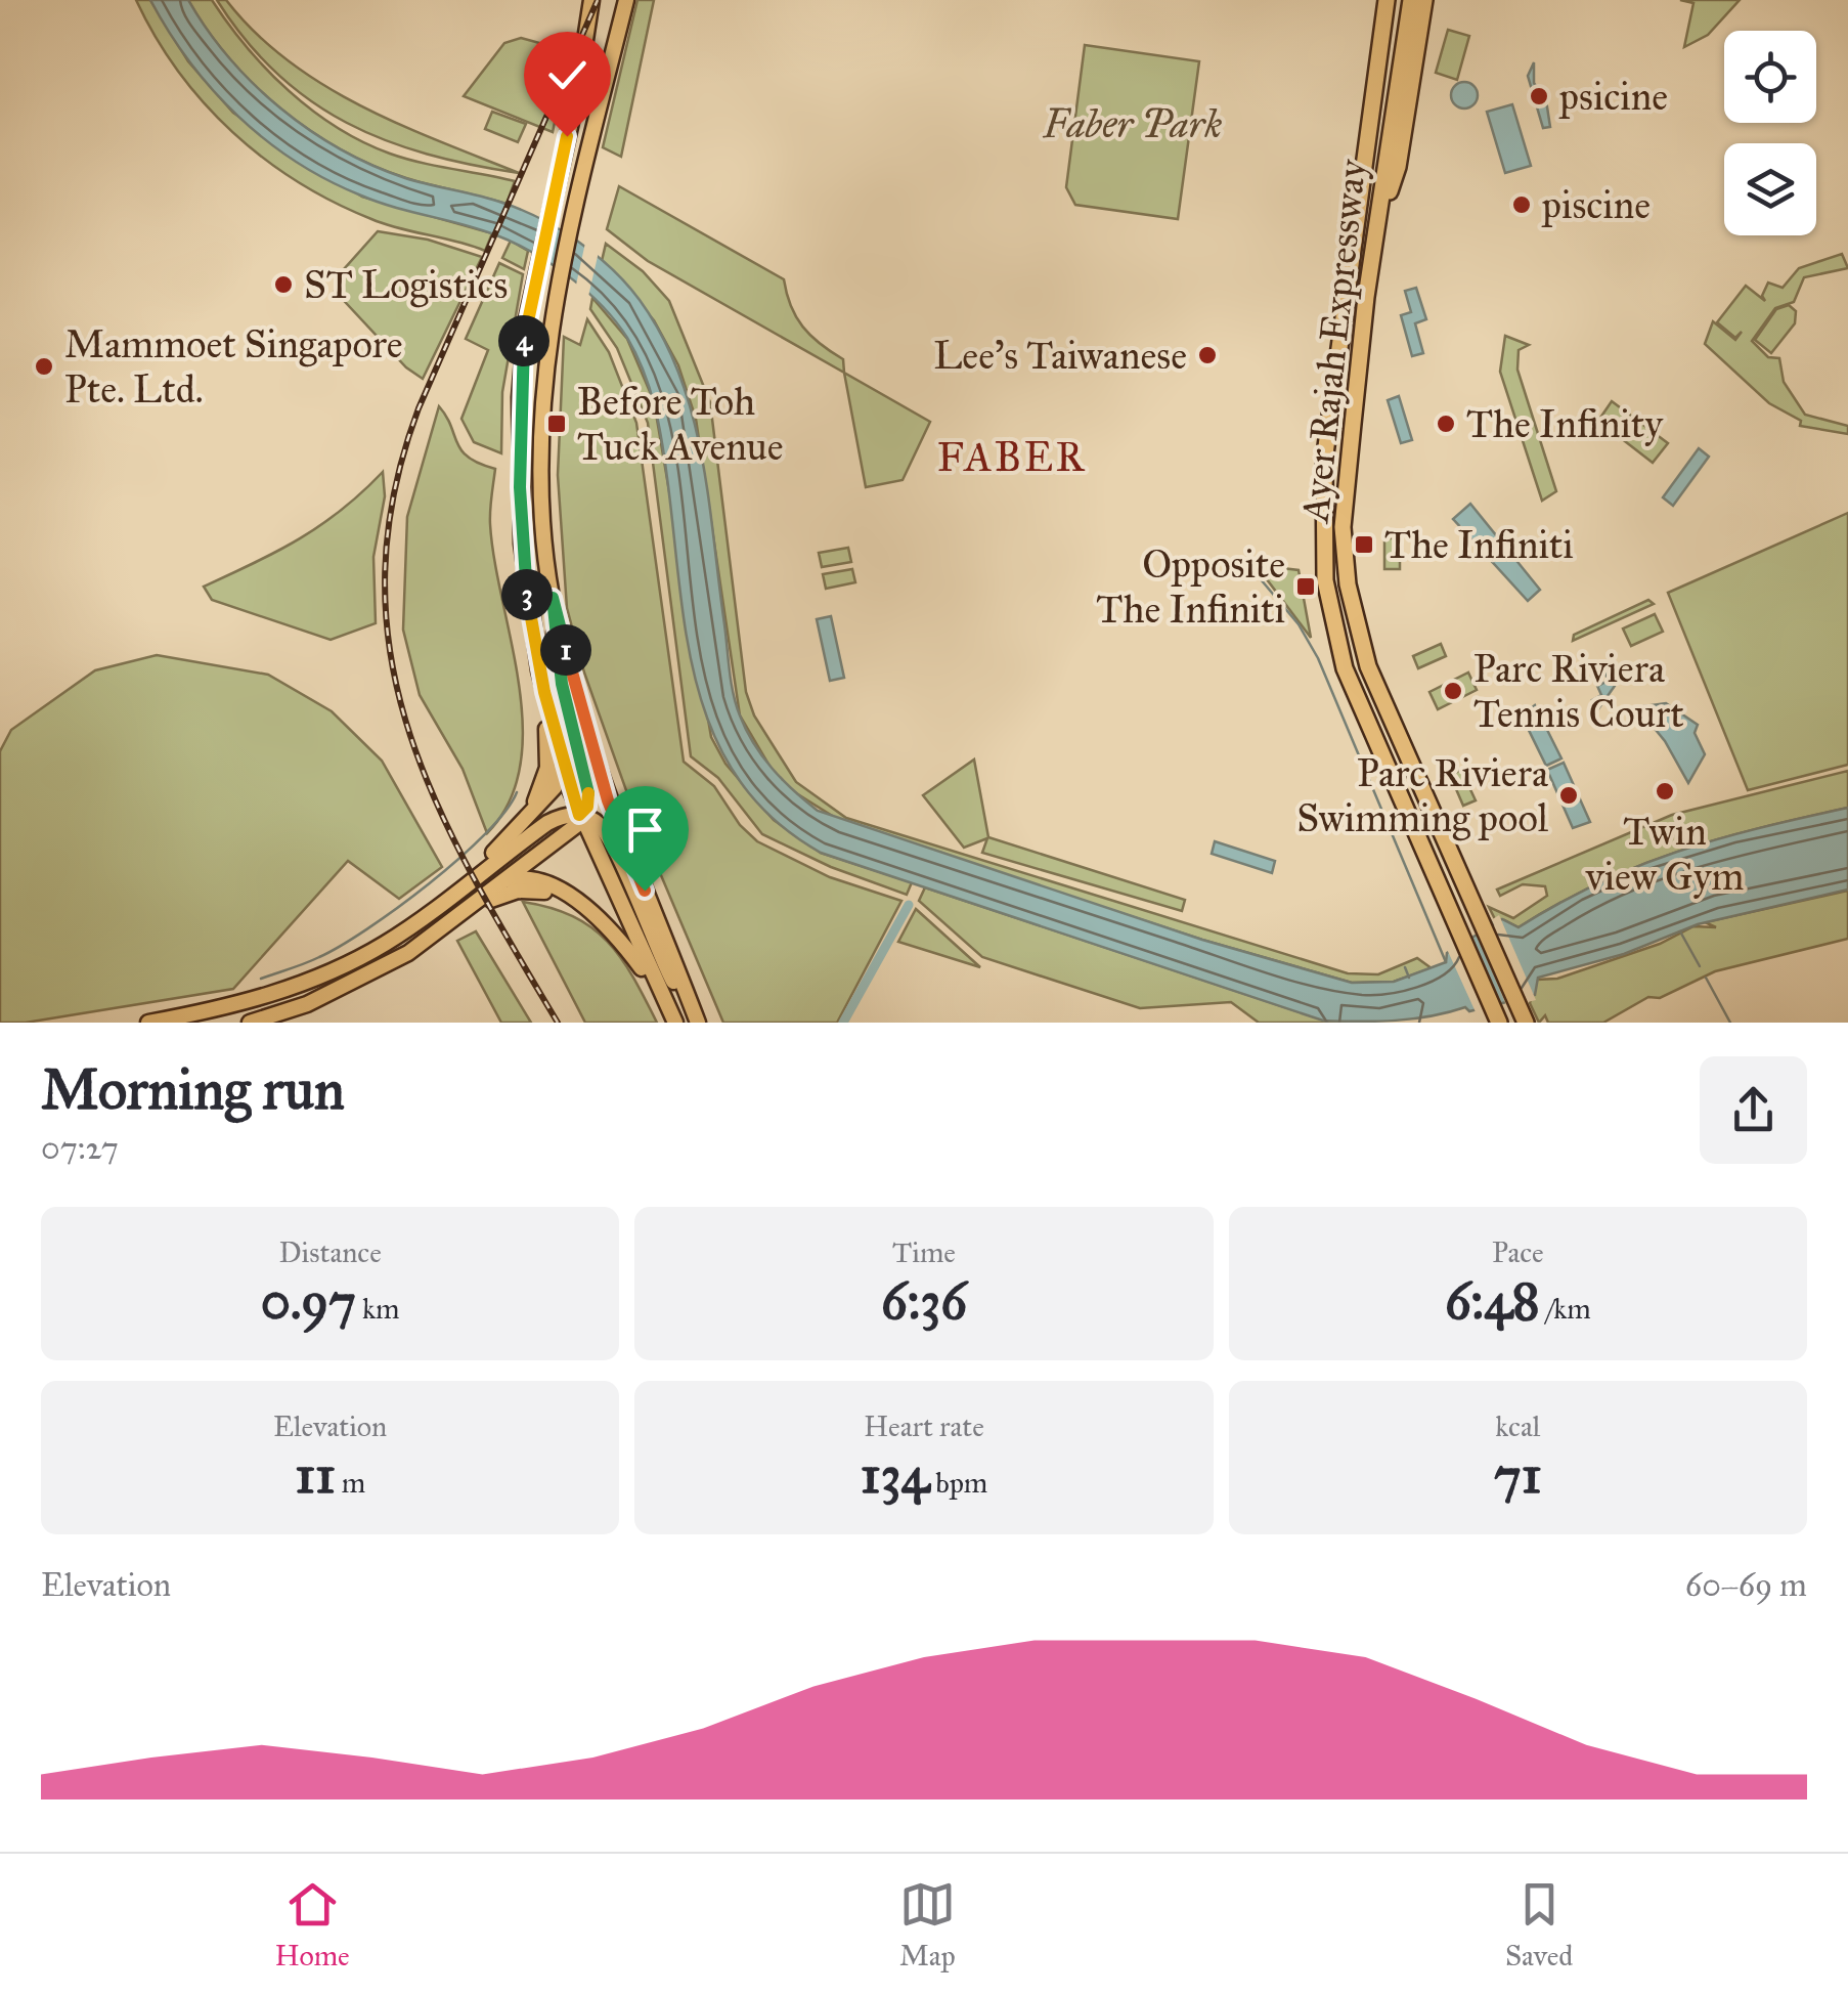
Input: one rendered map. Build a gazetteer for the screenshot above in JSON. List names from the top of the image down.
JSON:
{
  "streets": {
    "highway": ["Ayer Rajah Expressway"]
  },
  "districts": ["FABER"],
  "parks": ["Faber Park"],
  "places": {
    "other": [
      "psicine",
      "piscine",
      "ST Logistics",
      "Lee’s Taiwanese",
      "Mammoet Singapore Pte. Ltd.",
      "The Infinity",
      "Parc Riviera Tennis Court",
      "Twin view Gym",
      "Parc Riviera Swimming pool"
    ],
    "transit": ["Before Toh Tuck Avenue", "The Infiniti", "Opposite The Infiniti"]
  },
  "page": {
    "pins": ["4", "3", "1"],
    "heading": ["Morning run", "07:27"],
    "stats": [
      ["Distance", "0.97 km"],
      ["Time", "6:36"],
      ["Pace", "6:48 /km"],
      ["Elevation", "11 m"],
      ["Heart rate", "134 bpm"],
      ["kcal", "71"]
    ],
    "chart": ["Elevation", "60–69 m"],
    "tabs": ["Home", "Map", "Saved"]
  }
}
